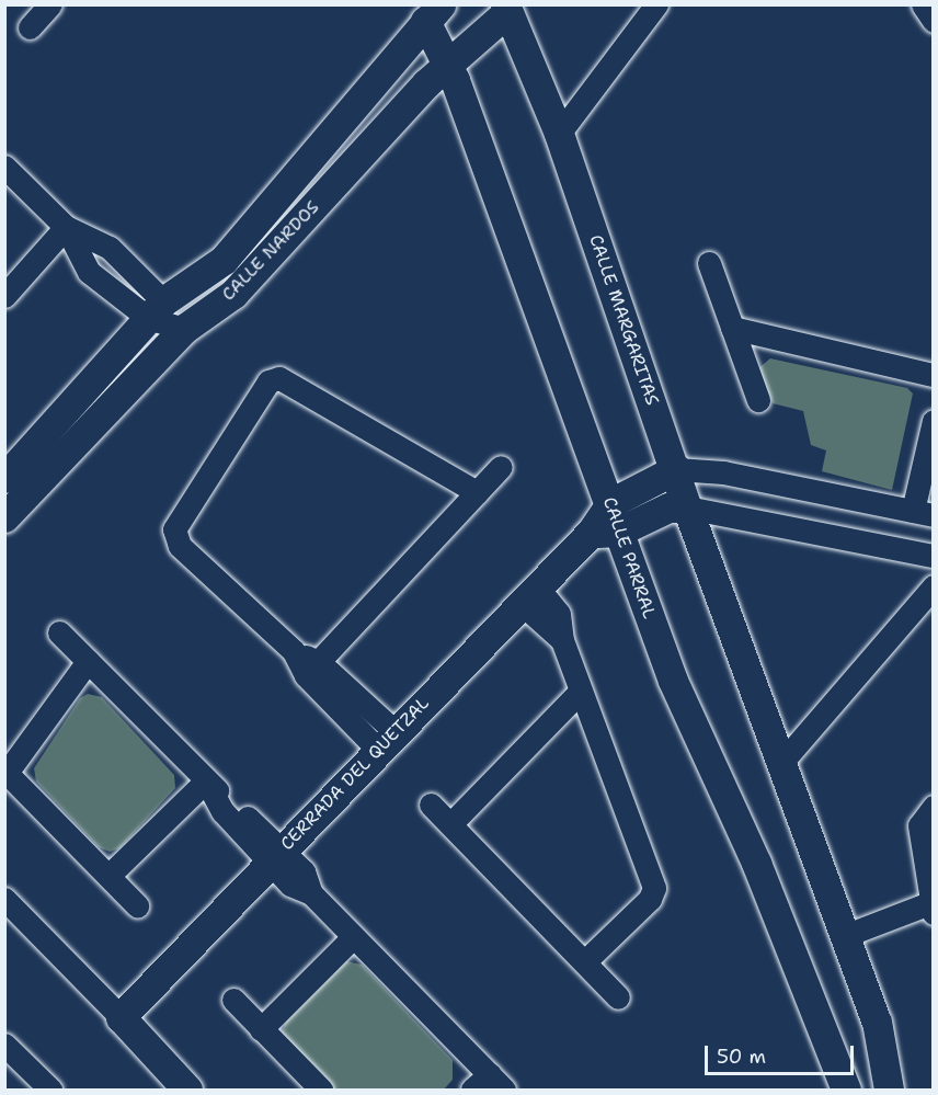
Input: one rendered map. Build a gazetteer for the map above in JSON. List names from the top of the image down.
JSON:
{
  "streets": {
    "street": [
      "CALLE NARDOS",
      "CALLE MARGARITAS",
      "CALLE PARRAL",
      "CERRADA DEL QUETZAL"
    ]
  },
  "crossings": [
    ["CALLE NARDOS", "CALLE MARGARITAS"],
    ["CALLE NARDOS", "CALLE PARRAL"],
    ["CALLE MARGARITAS", "CERRADA DEL QUETZAL"],
    ["CALLE PARRAL", "CERRADA DEL QUETZAL"]
  ],
  "scale_bar": "50 m"
}
